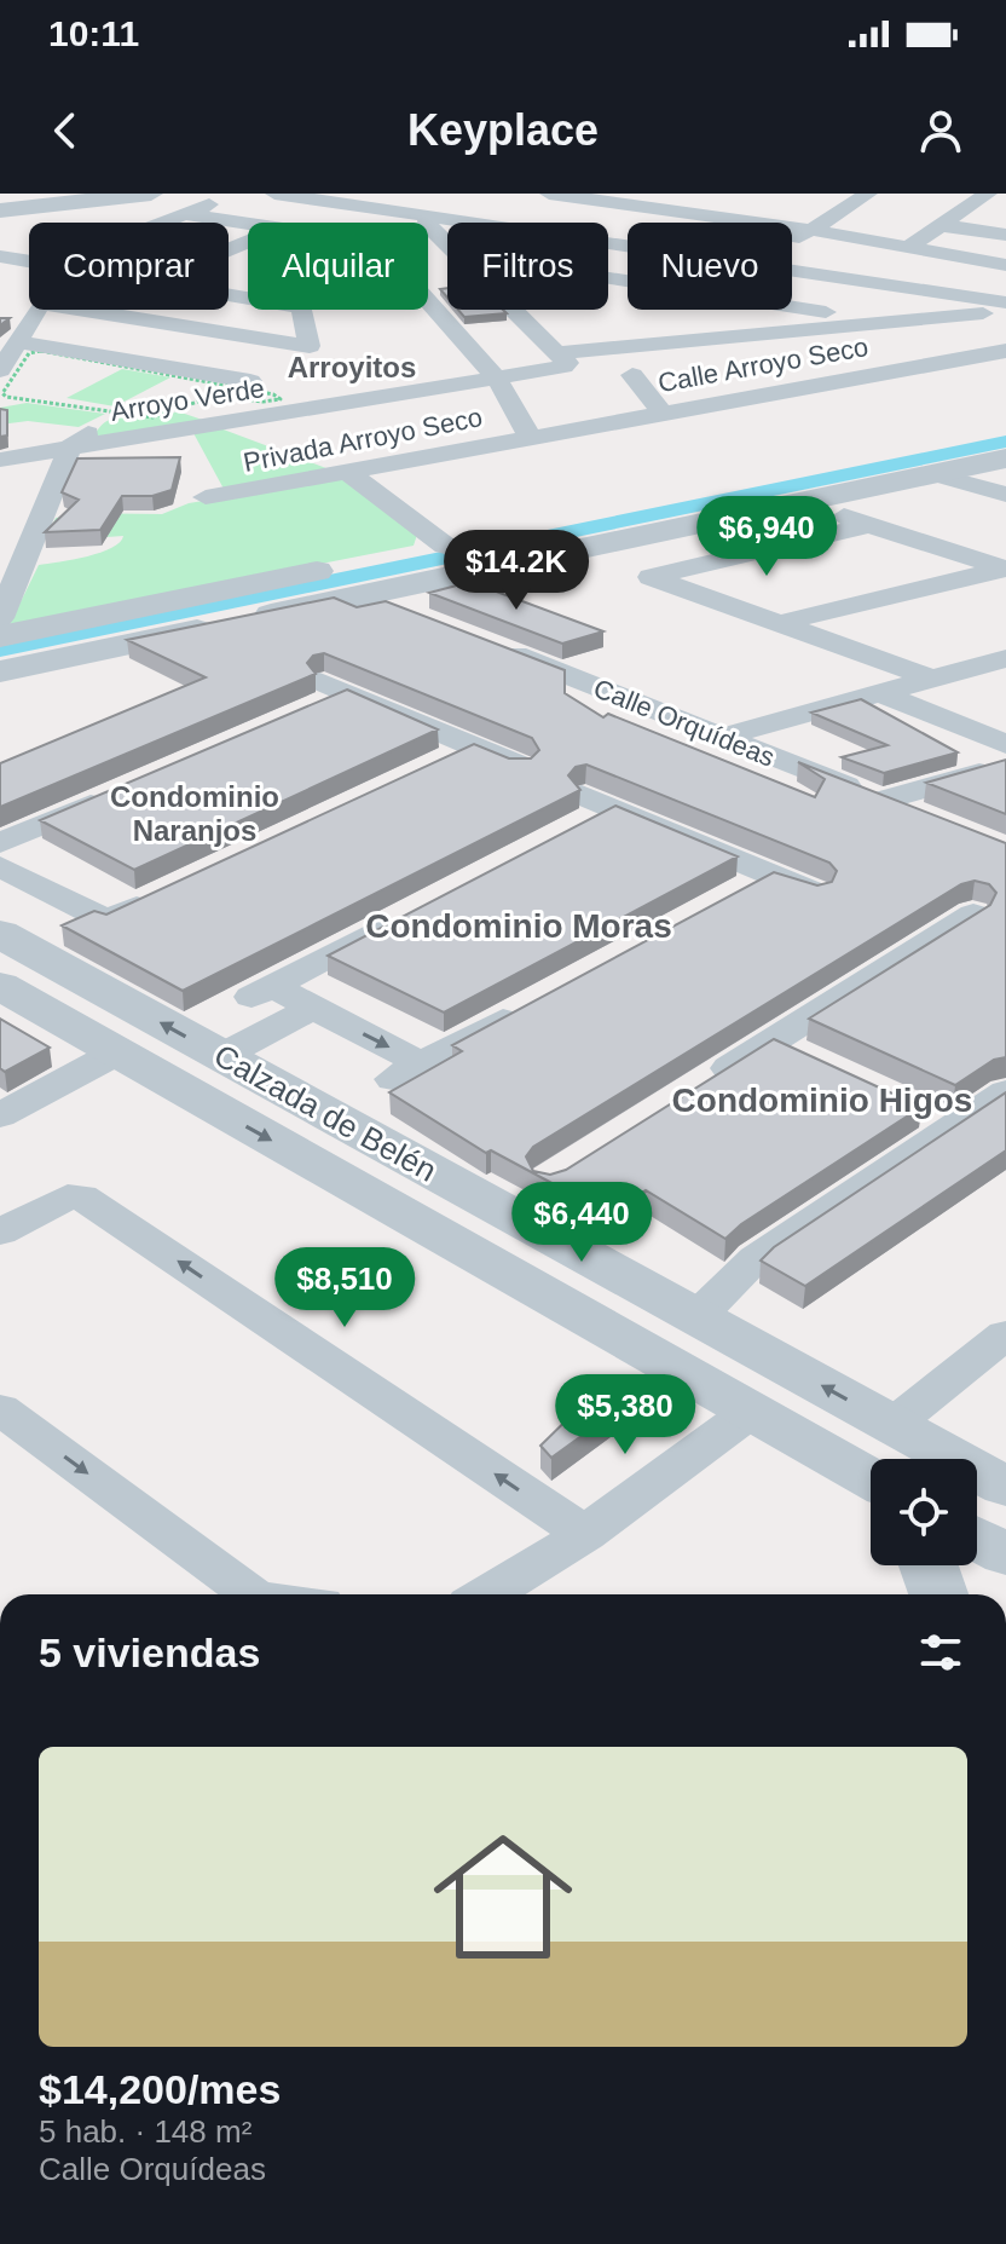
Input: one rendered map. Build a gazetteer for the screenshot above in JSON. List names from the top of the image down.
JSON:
{
  "streets": {
    "street": [
      "Calle Arroyo Seco",
      "Arroyo Verde",
      "Privada Arroyo Seco",
      "Calle Orquídeas",
      "Calzada de Belén"
    ]
  },
  "crossings": [
    ["Calle Arroyo Seco", "Privada Arroyo Seco"]
  ],
  "districts": [
    "Arroyitos",
    "Condominio Naranjos",
    "Condominio Moras",
    "Condominio Higos"
  ],
  "page": {
    "status": "10:11",
    "header": "Keyplace",
    "chip": [
      "Comprar",
      "Alquilar",
      "Filtros",
      "Nuevo"
    ],
    "price": [
      "$6,940",
      "$14.2K",
      "$6,440",
      "$8,510",
      "$5,380"
    ],
    "heading": "5 viviendas",
    "list": [
      {
        "name": "$14,200/mes",
        "note": "5 hab. · 148 m² · Calle Orquídeas"
      }
    ]
  }
}
